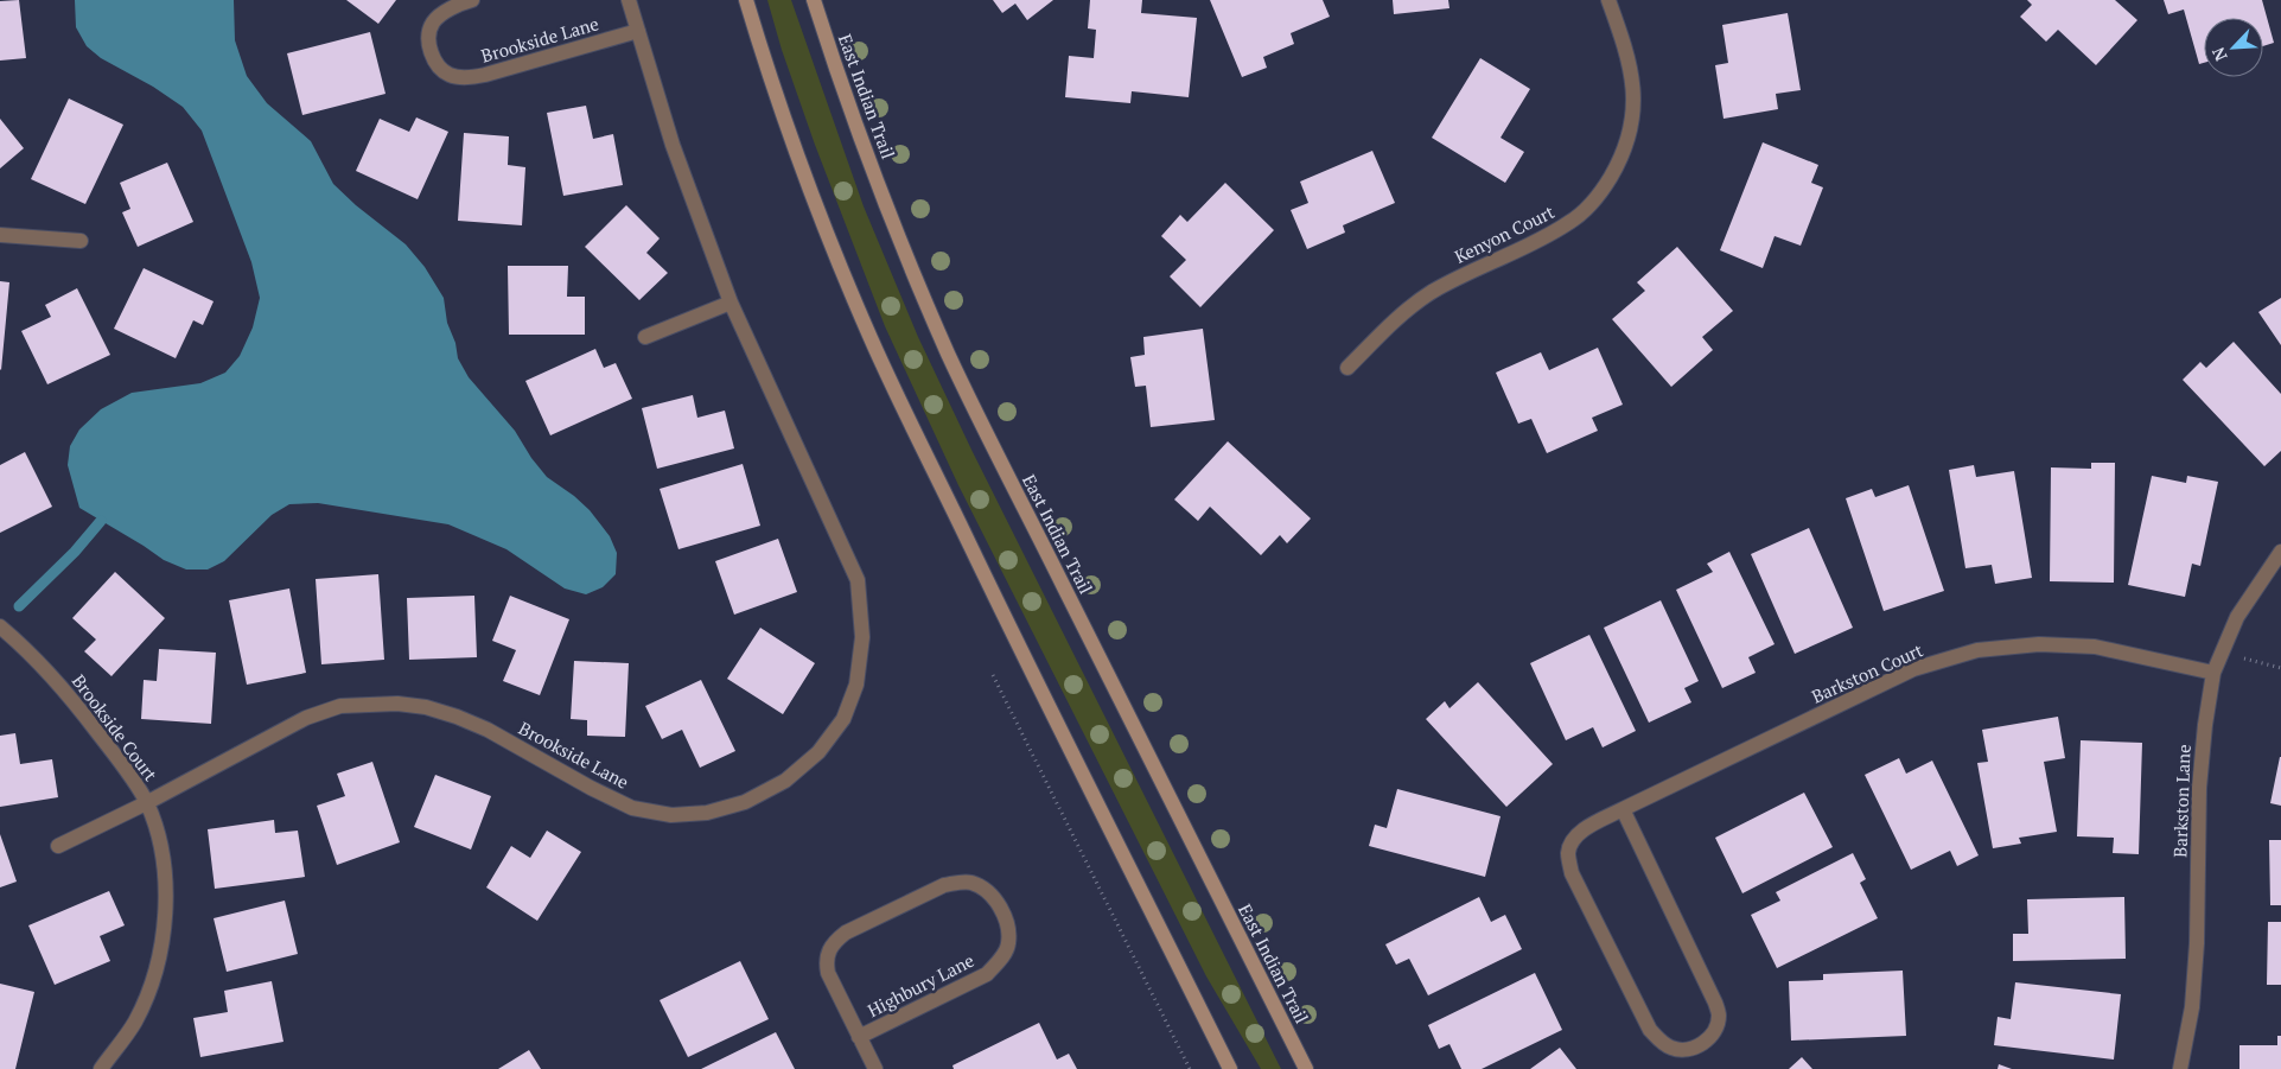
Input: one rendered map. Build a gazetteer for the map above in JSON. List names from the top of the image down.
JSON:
{
  "streets": {
    "main road": ["East Indian Trail"],
    "street": [
      "Brookside Lane",
      "Kenyon Court",
      "Barkston Court",
      "Brookside Court",
      "Barkston Lane",
      "Highbury Lane"
    ]
  },
  "crossings": [
    ["Brookside Lane", "Brookside Court"],
    ["Barkston Court", "Barkston Lane"]
  ],
  "north": "bottom left"
}
